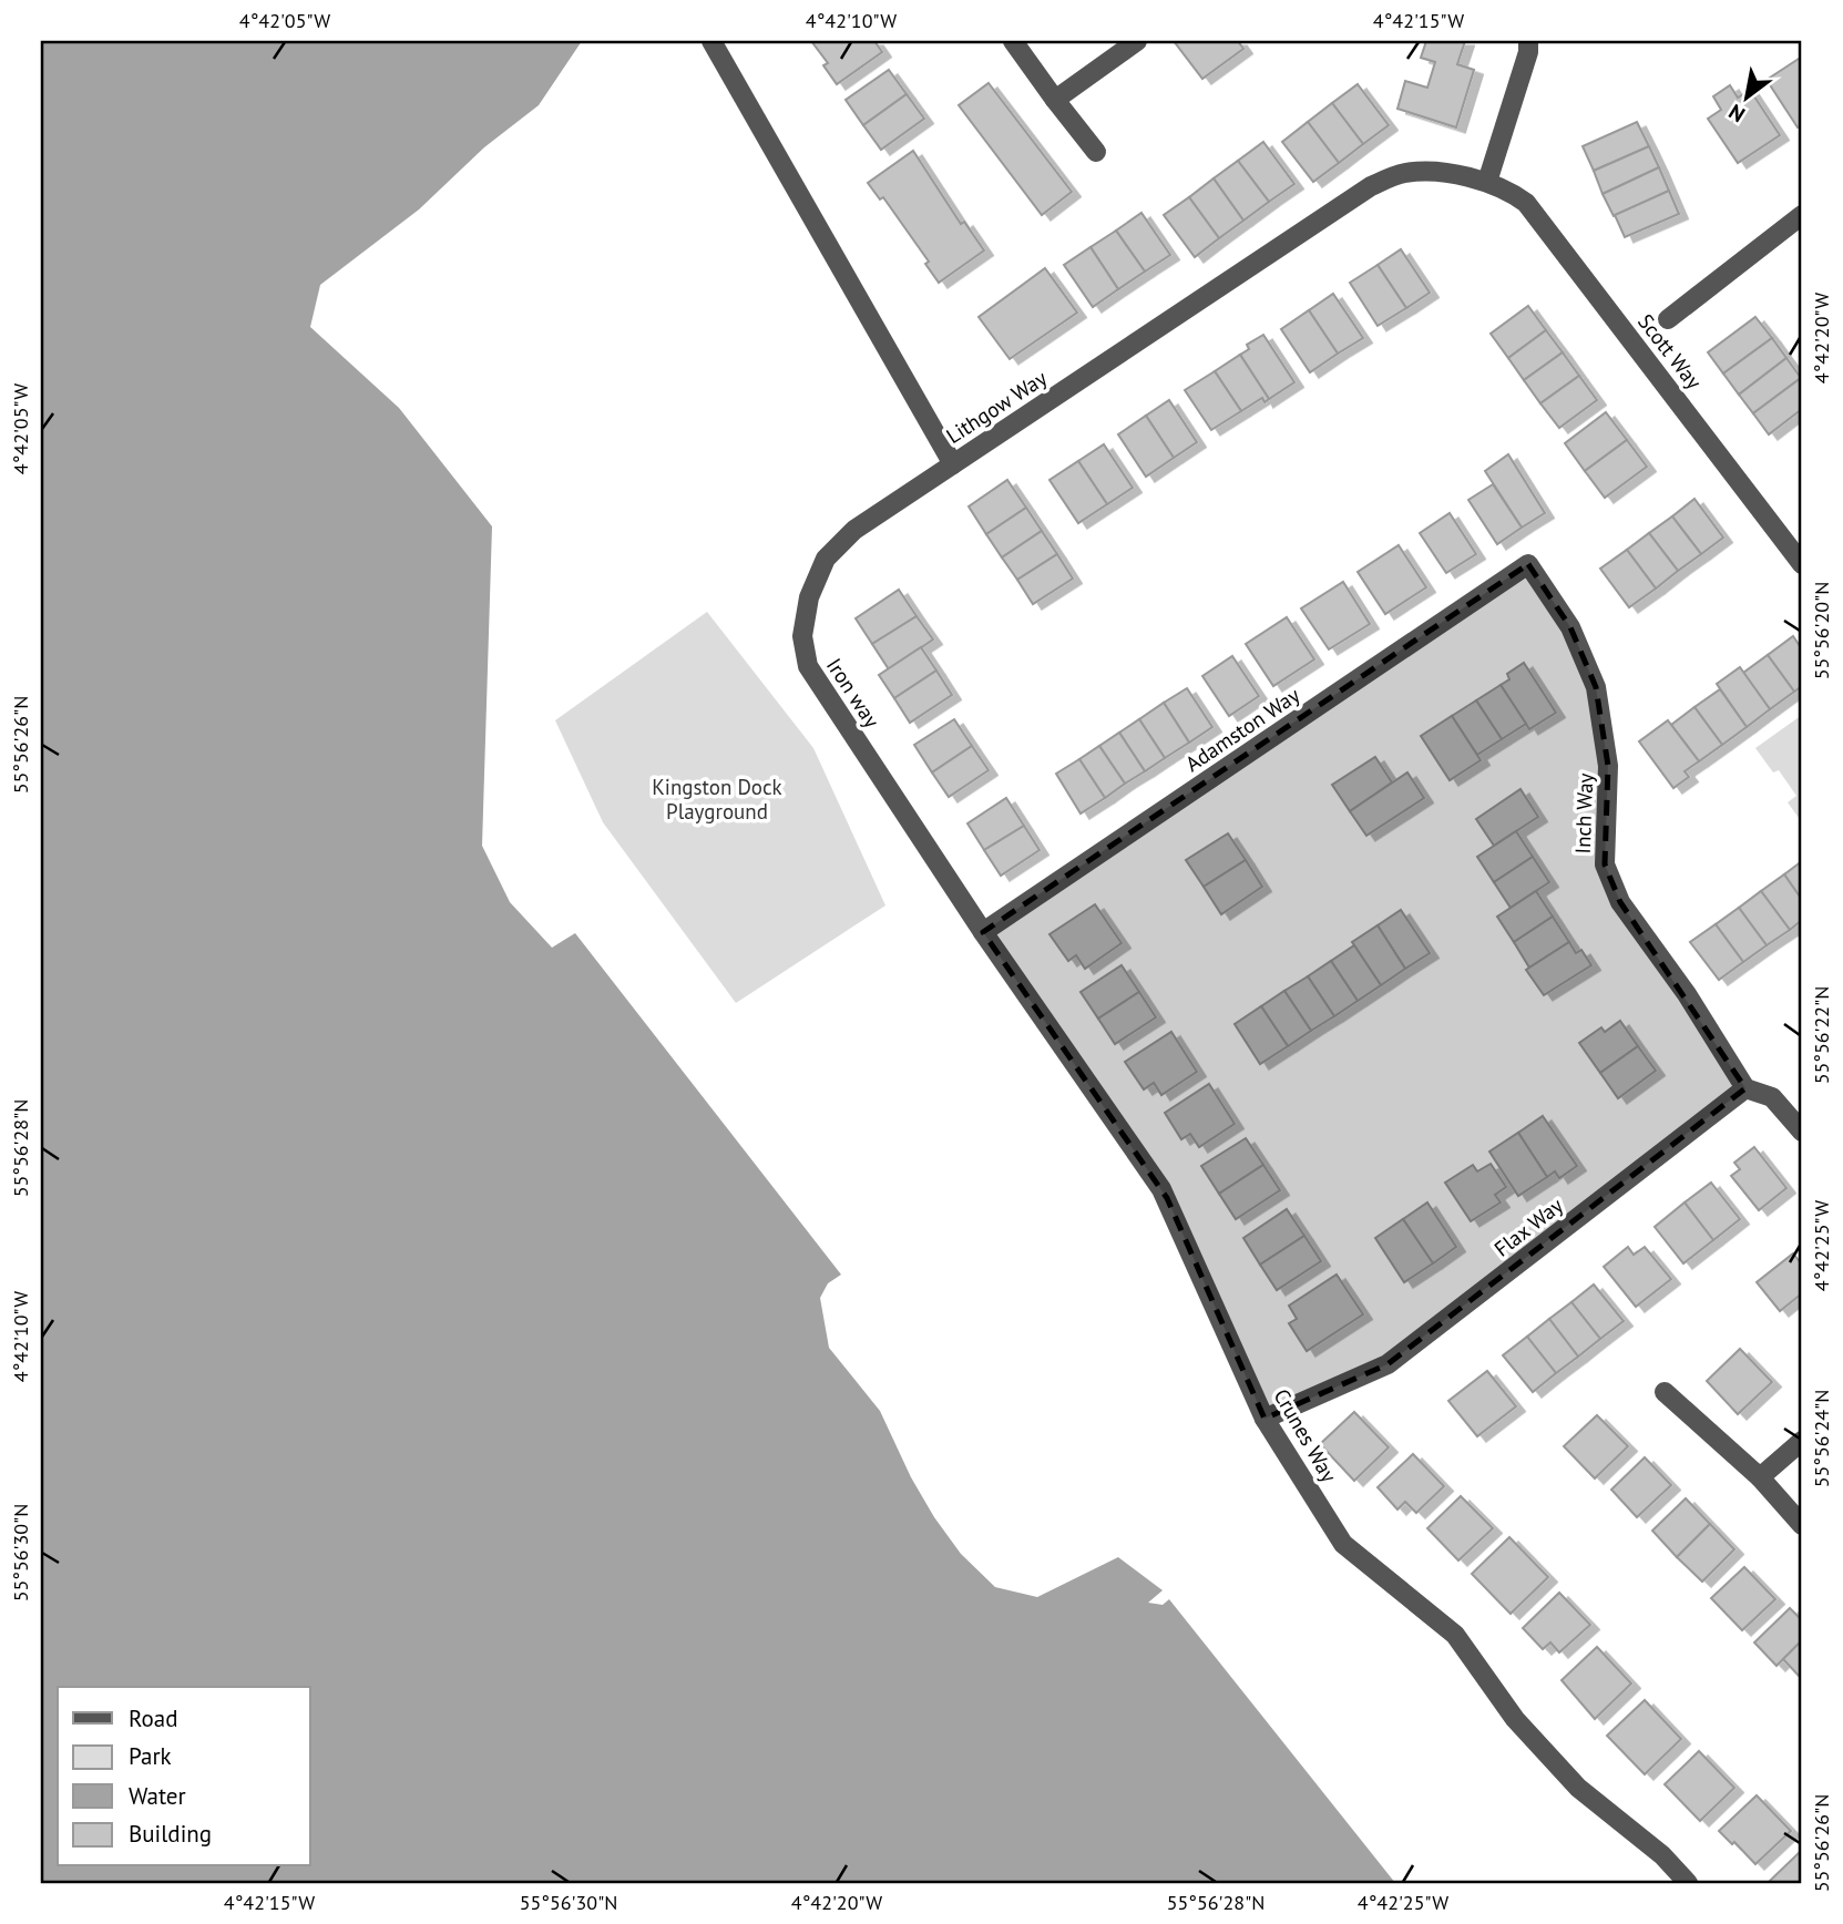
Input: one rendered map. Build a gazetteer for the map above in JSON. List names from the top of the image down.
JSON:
{
  "streets": {
    "street": [
      "Scott Way",
      "Lithgow Way",
      "Iron way",
      "Adamston Way",
      "Inch Way",
      "Flax Way",
      "Crunes Way"
    ]
  },
  "crossings": [
    ["Scott Way", "Lithgow Way"],
    ["Lithgow Way", "Iron way"],
    ["Iron way", "Adamston Way"],
    ["Iron way", "Crunes Way"],
    ["Adamston Way", "Inch Way"],
    ["Adamston Way", "Crunes Way"],
    ["Inch Way", "Flax Way"],
    ["Flax Way", "Crunes Way"]
  ],
  "parks": ["Kingston Dock Playground"],
  "legend": [
    "Road",
    "Park",
    "Water",
    "Building"
  ],
  "north": "bottom left",
  "coordinates": [
    "4°42'05\"W",
    "4°42'10\"W",
    "4°42'15\"W",
    "4°42'20\"W",
    "55°56'20\"N",
    "55°56'26\"N",
    "55°56'22\"N",
    "55°56'28\"N",
    "4°42'25\"W",
    "55°56'24\"N",
    "55°56'30\"N"
  ]
}
